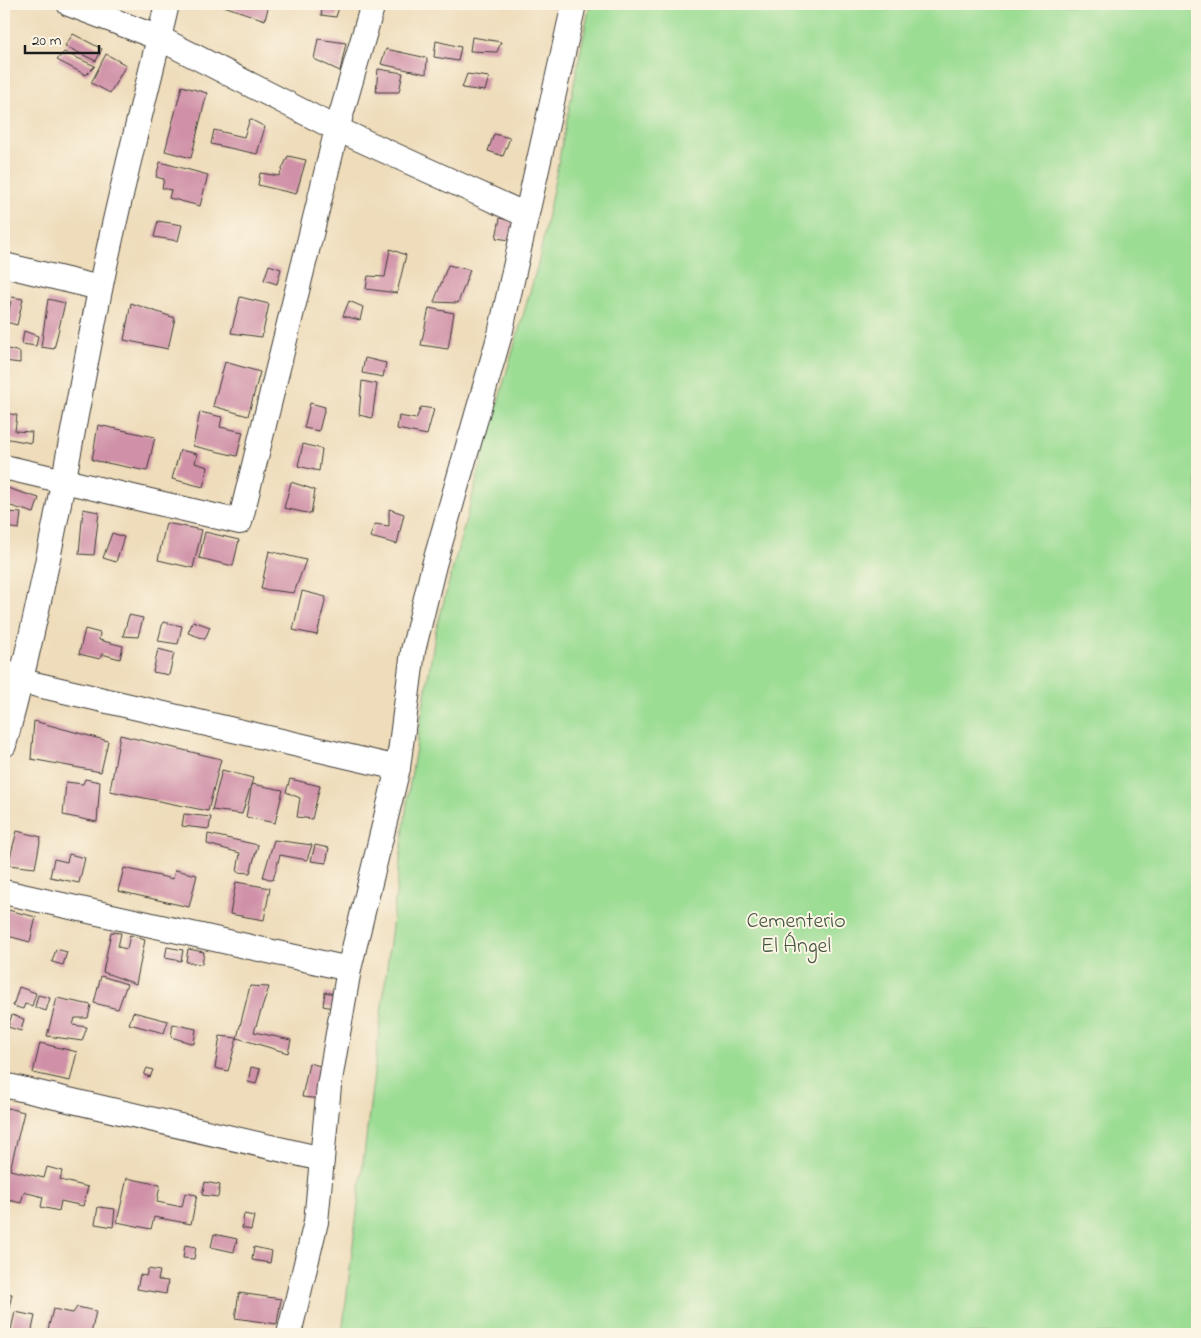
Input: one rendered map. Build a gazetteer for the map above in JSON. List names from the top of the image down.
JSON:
{
  "parks": ["Cementerio El Ángel"],
  "scale_bar": "20 m"
}
